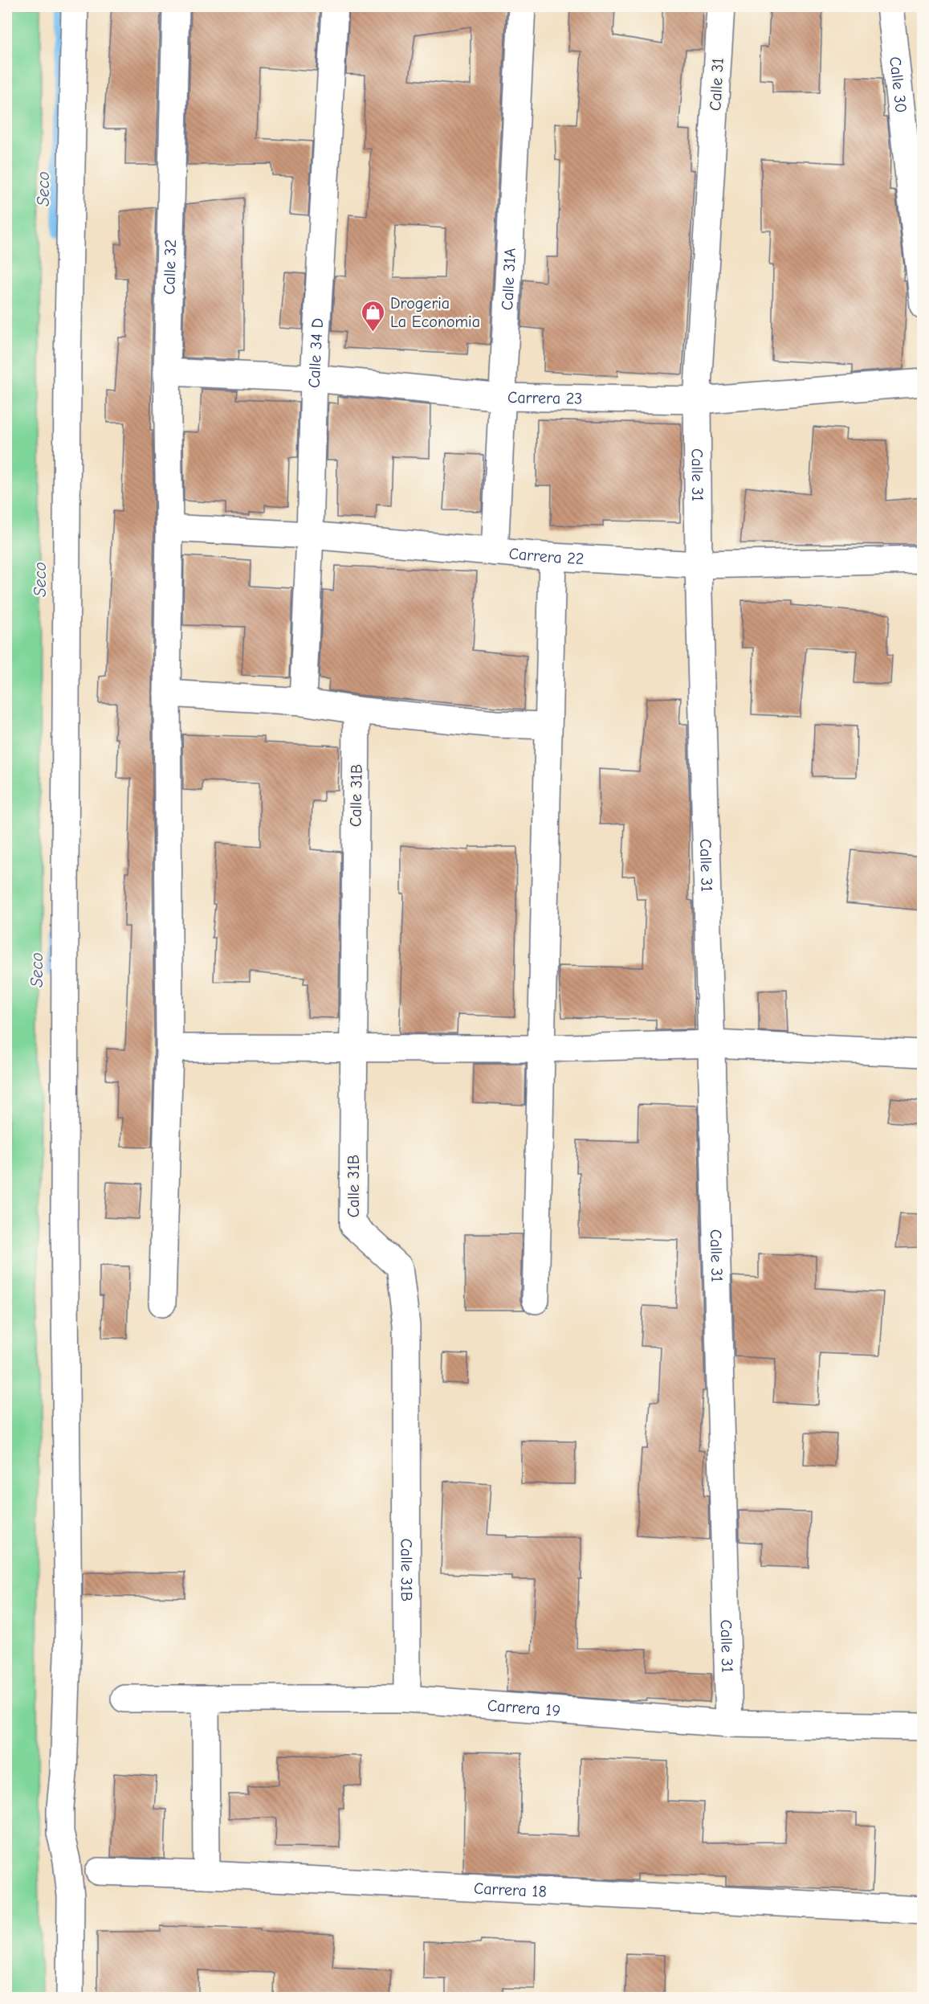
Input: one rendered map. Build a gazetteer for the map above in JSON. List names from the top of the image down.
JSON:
{
  "streets": {
    "street": [
      "Calle 30",
      "Calle 31",
      "Calle 32",
      "Calle 31A",
      "Calle 34 D",
      "Carrera 23",
      "Carrera 22",
      "Calle 31B",
      "Carrera 19",
      "Carrera 18"
    ]
  },
  "crossings": [
    ["Calle 31", "Carrera 23"],
    ["Calle 31", "Carrera 22"],
    ["Calle 31", "Carrera 19"],
    ["Calle 32", "Carrera 23"],
    ["Calle 32", "Carrera 22"],
    ["Calle 31A", "Carrera 23"],
    ["Calle 31A", "Carrera 22"],
    ["Calle 34 D", "Carrera 23"],
    ["Calle 34 D", "Carrera 22"],
    ["Calle 31B", "Carrera 19"]
  ],
  "water": ["Seco"],
  "places": {
    "shop": ["Drogeria La Economia"]
  }
}
